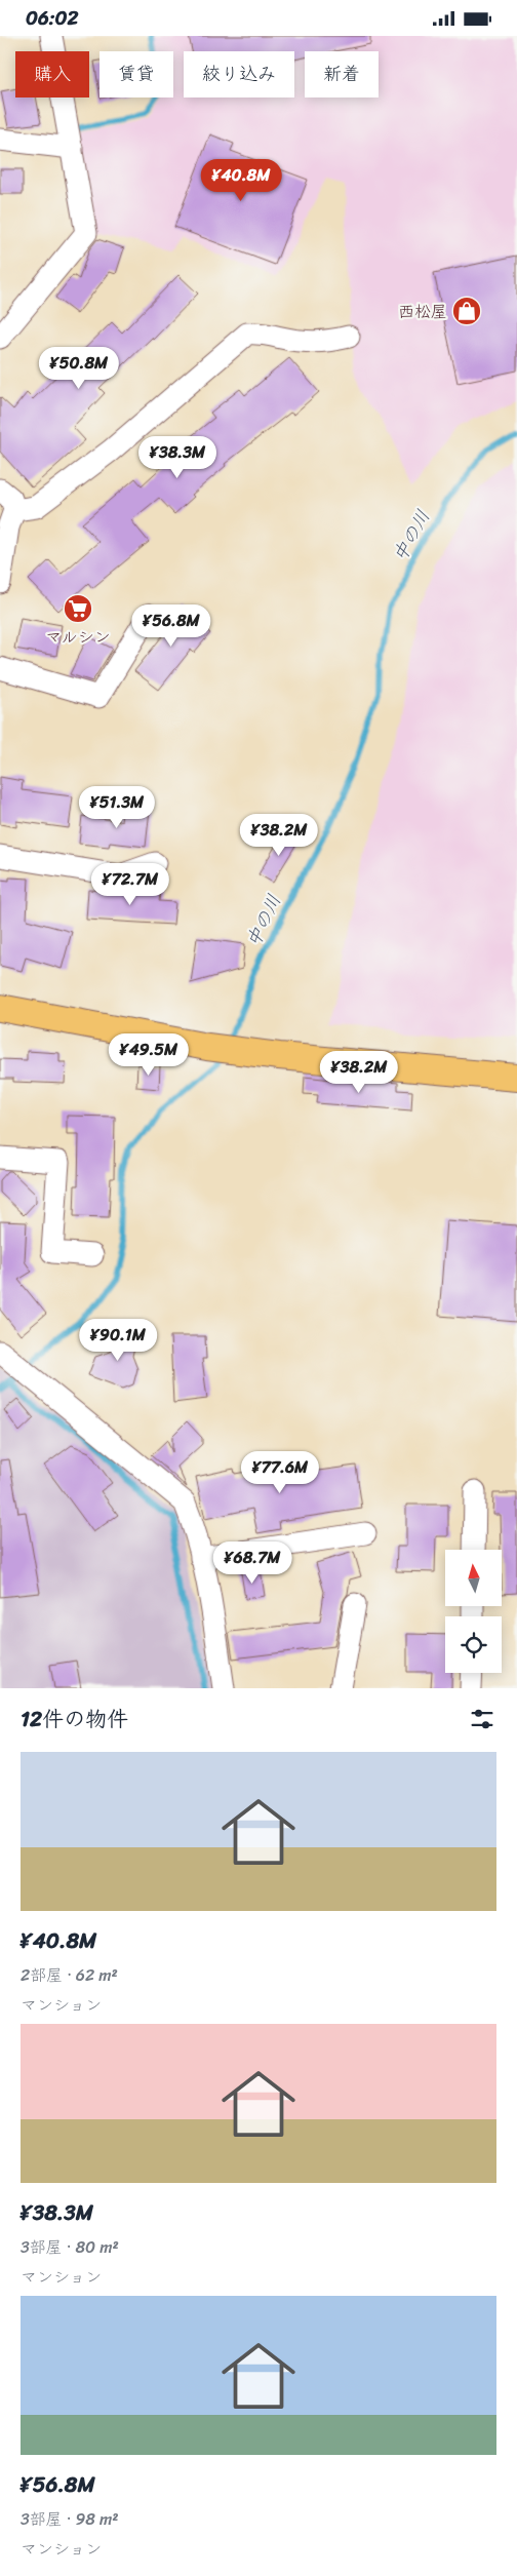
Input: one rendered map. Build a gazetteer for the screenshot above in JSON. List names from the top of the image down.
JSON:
{
  "water": ["中の川"],
  "places": {
    "shop": ["西松屋"],
    "supermarket": ["マルシン"]
  },
  "north": "top",
  "page": {
    "status": "06:02",
    "chip": [
      "購入",
      "賃貸",
      "絞り込み",
      "新着"
    ],
    "price": [
      "¥40.8M",
      "¥50.8M",
      "¥38.3M",
      "¥56.8M",
      "¥51.3M",
      "¥38.2M",
      "¥72.7M",
      "¥49.5M",
      "¥38.2M",
      "¥90.1M",
      "¥77.6M",
      "¥68.7M"
    ],
    "heading": "12件の物件",
    "list": [
      {
        "name": "¥40.8M",
        "note": "2部屋 · 62 m² · マンション"
      },
      {
        "name": "¥38.3M",
        "note": "3部屋 · 80 m² · マンション"
      },
      {
        "name": "¥56.8M",
        "note": "3部屋 · 98 m² · マンション"
      }
    ]
  }
}
